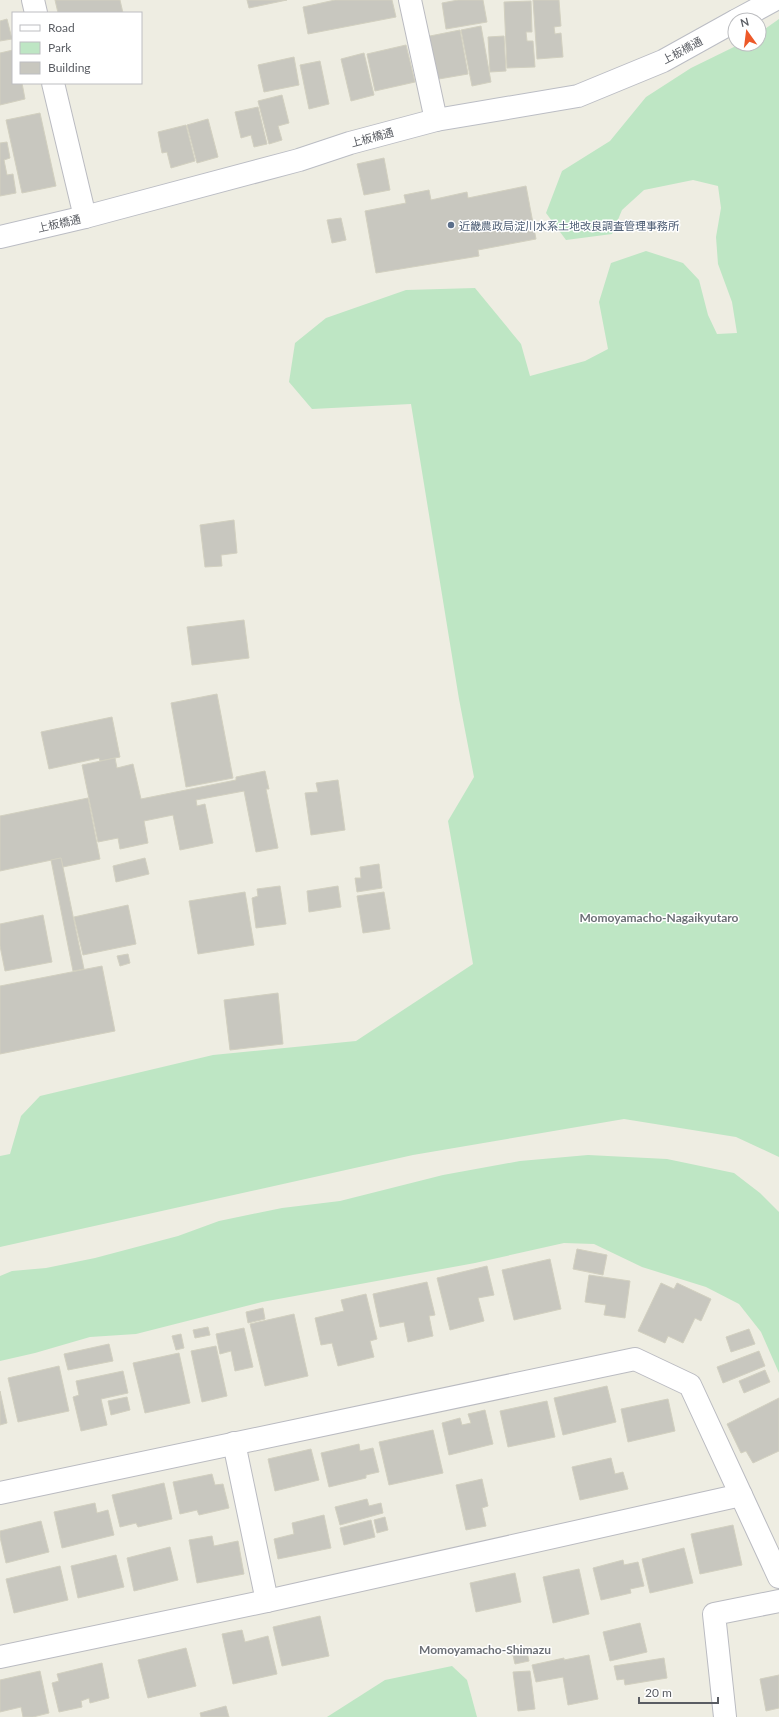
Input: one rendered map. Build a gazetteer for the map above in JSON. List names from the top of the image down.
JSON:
{
  "streets": {
    "street": ["上板橋通"]
  },
  "districts": ["Momoyamacho-Nagaikyutaro", "Momoyamacho-Shimazu"],
  "places": ["近畿農政局淀川水系土地改良調査管理事務所"],
  "legend": ["Road", "Park", "Building"],
  "scale_bar": "20 m",
  "north": "top"
}
